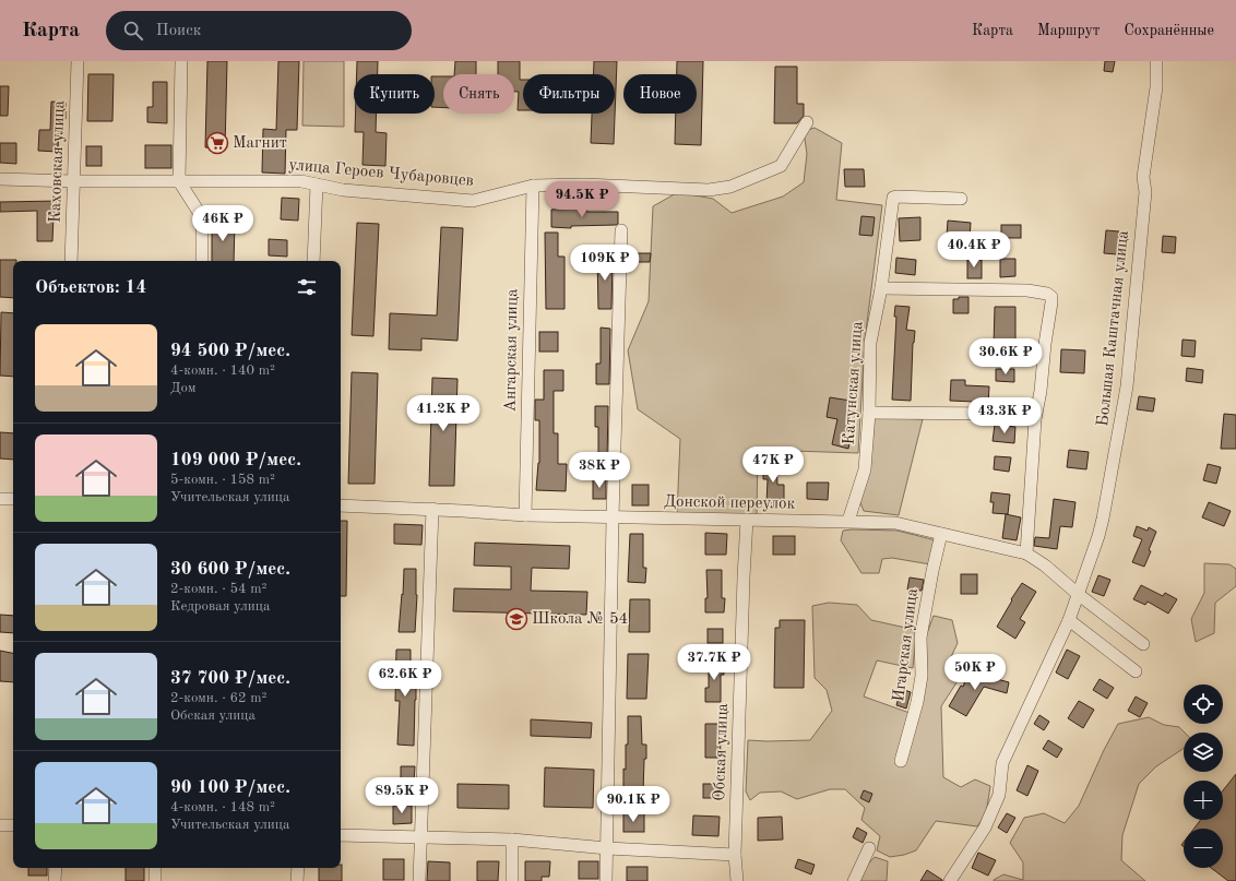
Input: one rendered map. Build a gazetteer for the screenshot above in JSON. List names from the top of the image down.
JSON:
{
  "streets": {
    "street": [
      "Каховская улица",
      "улица Героев Чубаровцев",
      "Большая Каштачная улица",
      "Ангарская улица",
      "Катунская улица",
      "Донской переулок",
      "Игарская улица",
      "Обская улица"
    ]
  },
  "crossings": [
    ["Каховская улица", "улица Героев Чубаровцев"],
    ["улица Героев Чубаровцев", "Ангарская улица"],
    ["Большая Каштачная улица", "Донской переулок"],
    ["Ангарская улица", "Донской переулок"],
    ["Катунская улица", "Донской переулок"],
    ["Донской переулок", "Игарская улица"],
    ["Донской переулок", "Обская улица"]
  ],
  "places": {
    "supermarket": ["Магнит"],
    "school or university": ["Школа № 54"]
  },
  "page": {
    "header": "Карта",
    "search": "Поиск",
    "nav": ["Карта", "Маршрут", "Сохранённые"],
    "chip": [
      "Купить",
      "Снять",
      "Фильтры",
      "Новое"
    ],
    "price": [
      "94.5K ₽",
      "46K ₽",
      "40.4K ₽",
      "109K ₽",
      "30.6K ₽",
      "41.2K ₽",
      "43.3K ₽",
      "47K ₽",
      "38K ₽",
      "37.7K ₽",
      "50K ₽",
      "62.6K ₽",
      "89.5K ₽",
      "90.1K ₽"
    ],
    "heading": "Объектов: 14",
    "list": [
      {
        "name": "94 500 ₽/мес.",
        "note": "4-комн. · 140 m² · Дом"
      },
      {
        "name": "109 000 ₽/мес.",
        "note": "5-комн. · 158 m² · Учительская улица"
      },
      {
        "name": "30 600 ₽/мес.",
        "note": "2-комн. · 54 m² · Кедровая улица"
      },
      {
        "name": "37 700 ₽/мес.",
        "note": "2-комн. · 62 m² · Обская улица"
      },
      {
        "name": "90 100 ₽/мес.",
        "note": "4-комн. · 148 m² · Учительская улица"
      }
    ],
    "map_buttons": ["+", "−"]
  }
}
